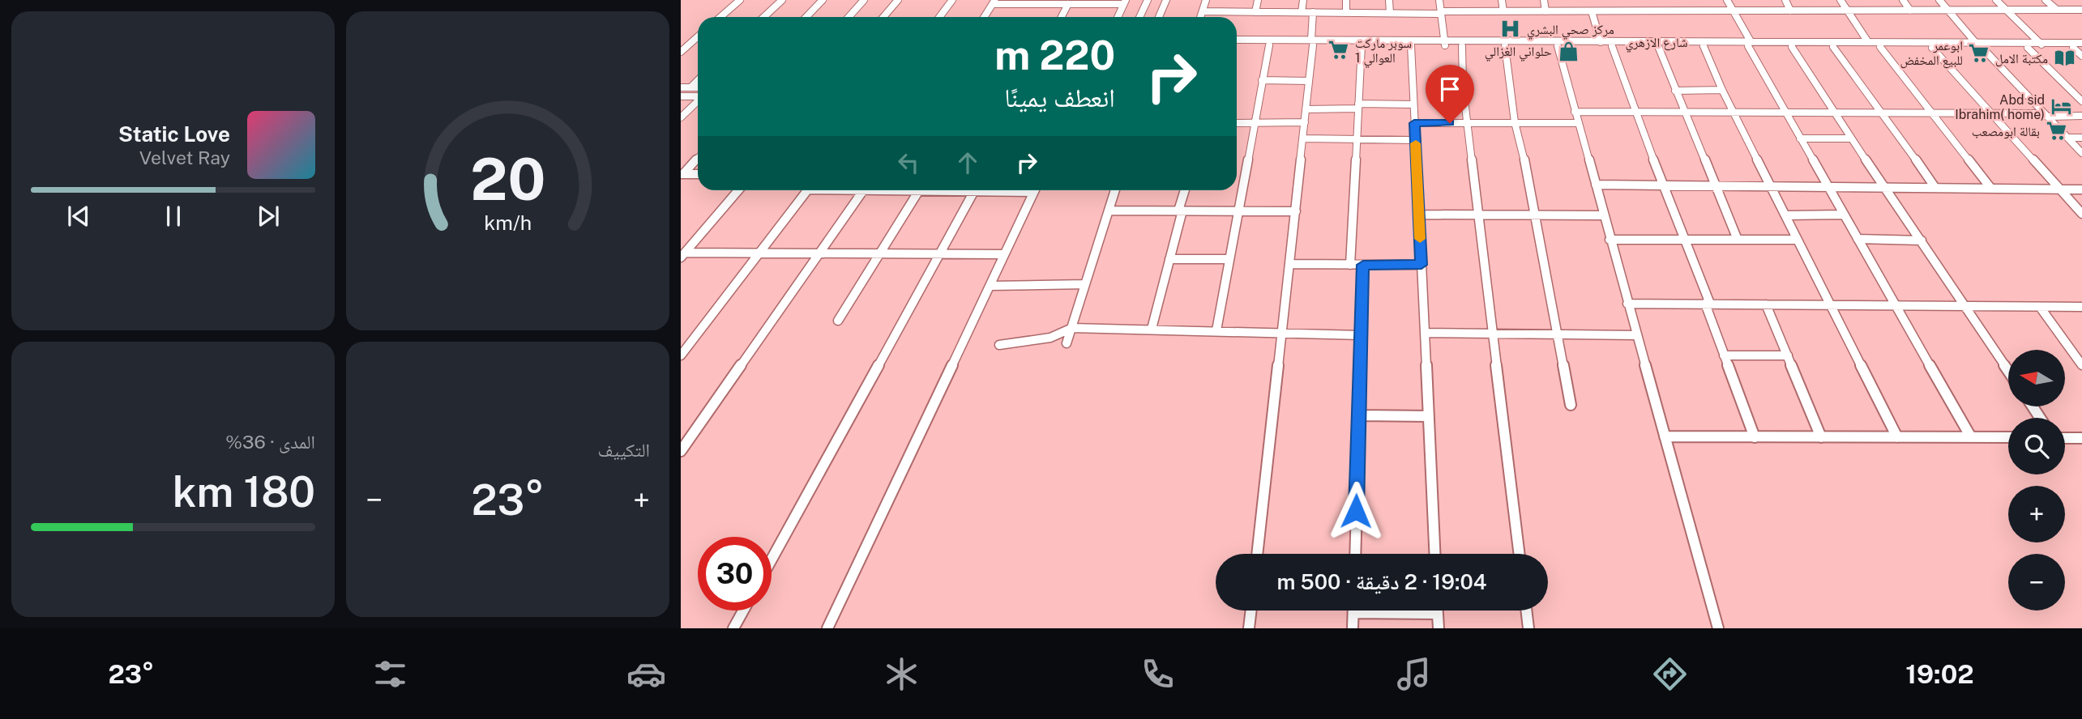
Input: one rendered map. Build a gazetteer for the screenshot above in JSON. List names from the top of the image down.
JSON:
{
  "streets": {
    "street": ["شارع الازهري"]
  },
  "places": {
    "hospital": ["مركز صحي البشري"],
    "supermarket": ["سوبر ماركت العوالي 1", "ابوعمر للبيع المخفض", "بقالة ابومصعب"],
    "shop": ["حلواني الغزالي"],
    "library": ["مكتبة الامل"],
    "hotel": ["Abd sid Ibrahim( home)"]
  },
  "north": "left",
  "page": {
    "turn": ["220 m", "انعطف يمينًا"],
    "song": ["Static Love", "Velvet Ray"],
    "tile": [
      "التكييف",
      ["المدى · 36%", "180 km"]
    ],
    "map_buttons": ["+", "−"],
    "heat": ["−", "23°", "+"],
    "limit": "30",
    "trip": "19:04 · 2 دقيقة · 500 m",
    "tabs": ["19:02", "23°"],
    "gauge": ["20", "km/h"]
  }
}
